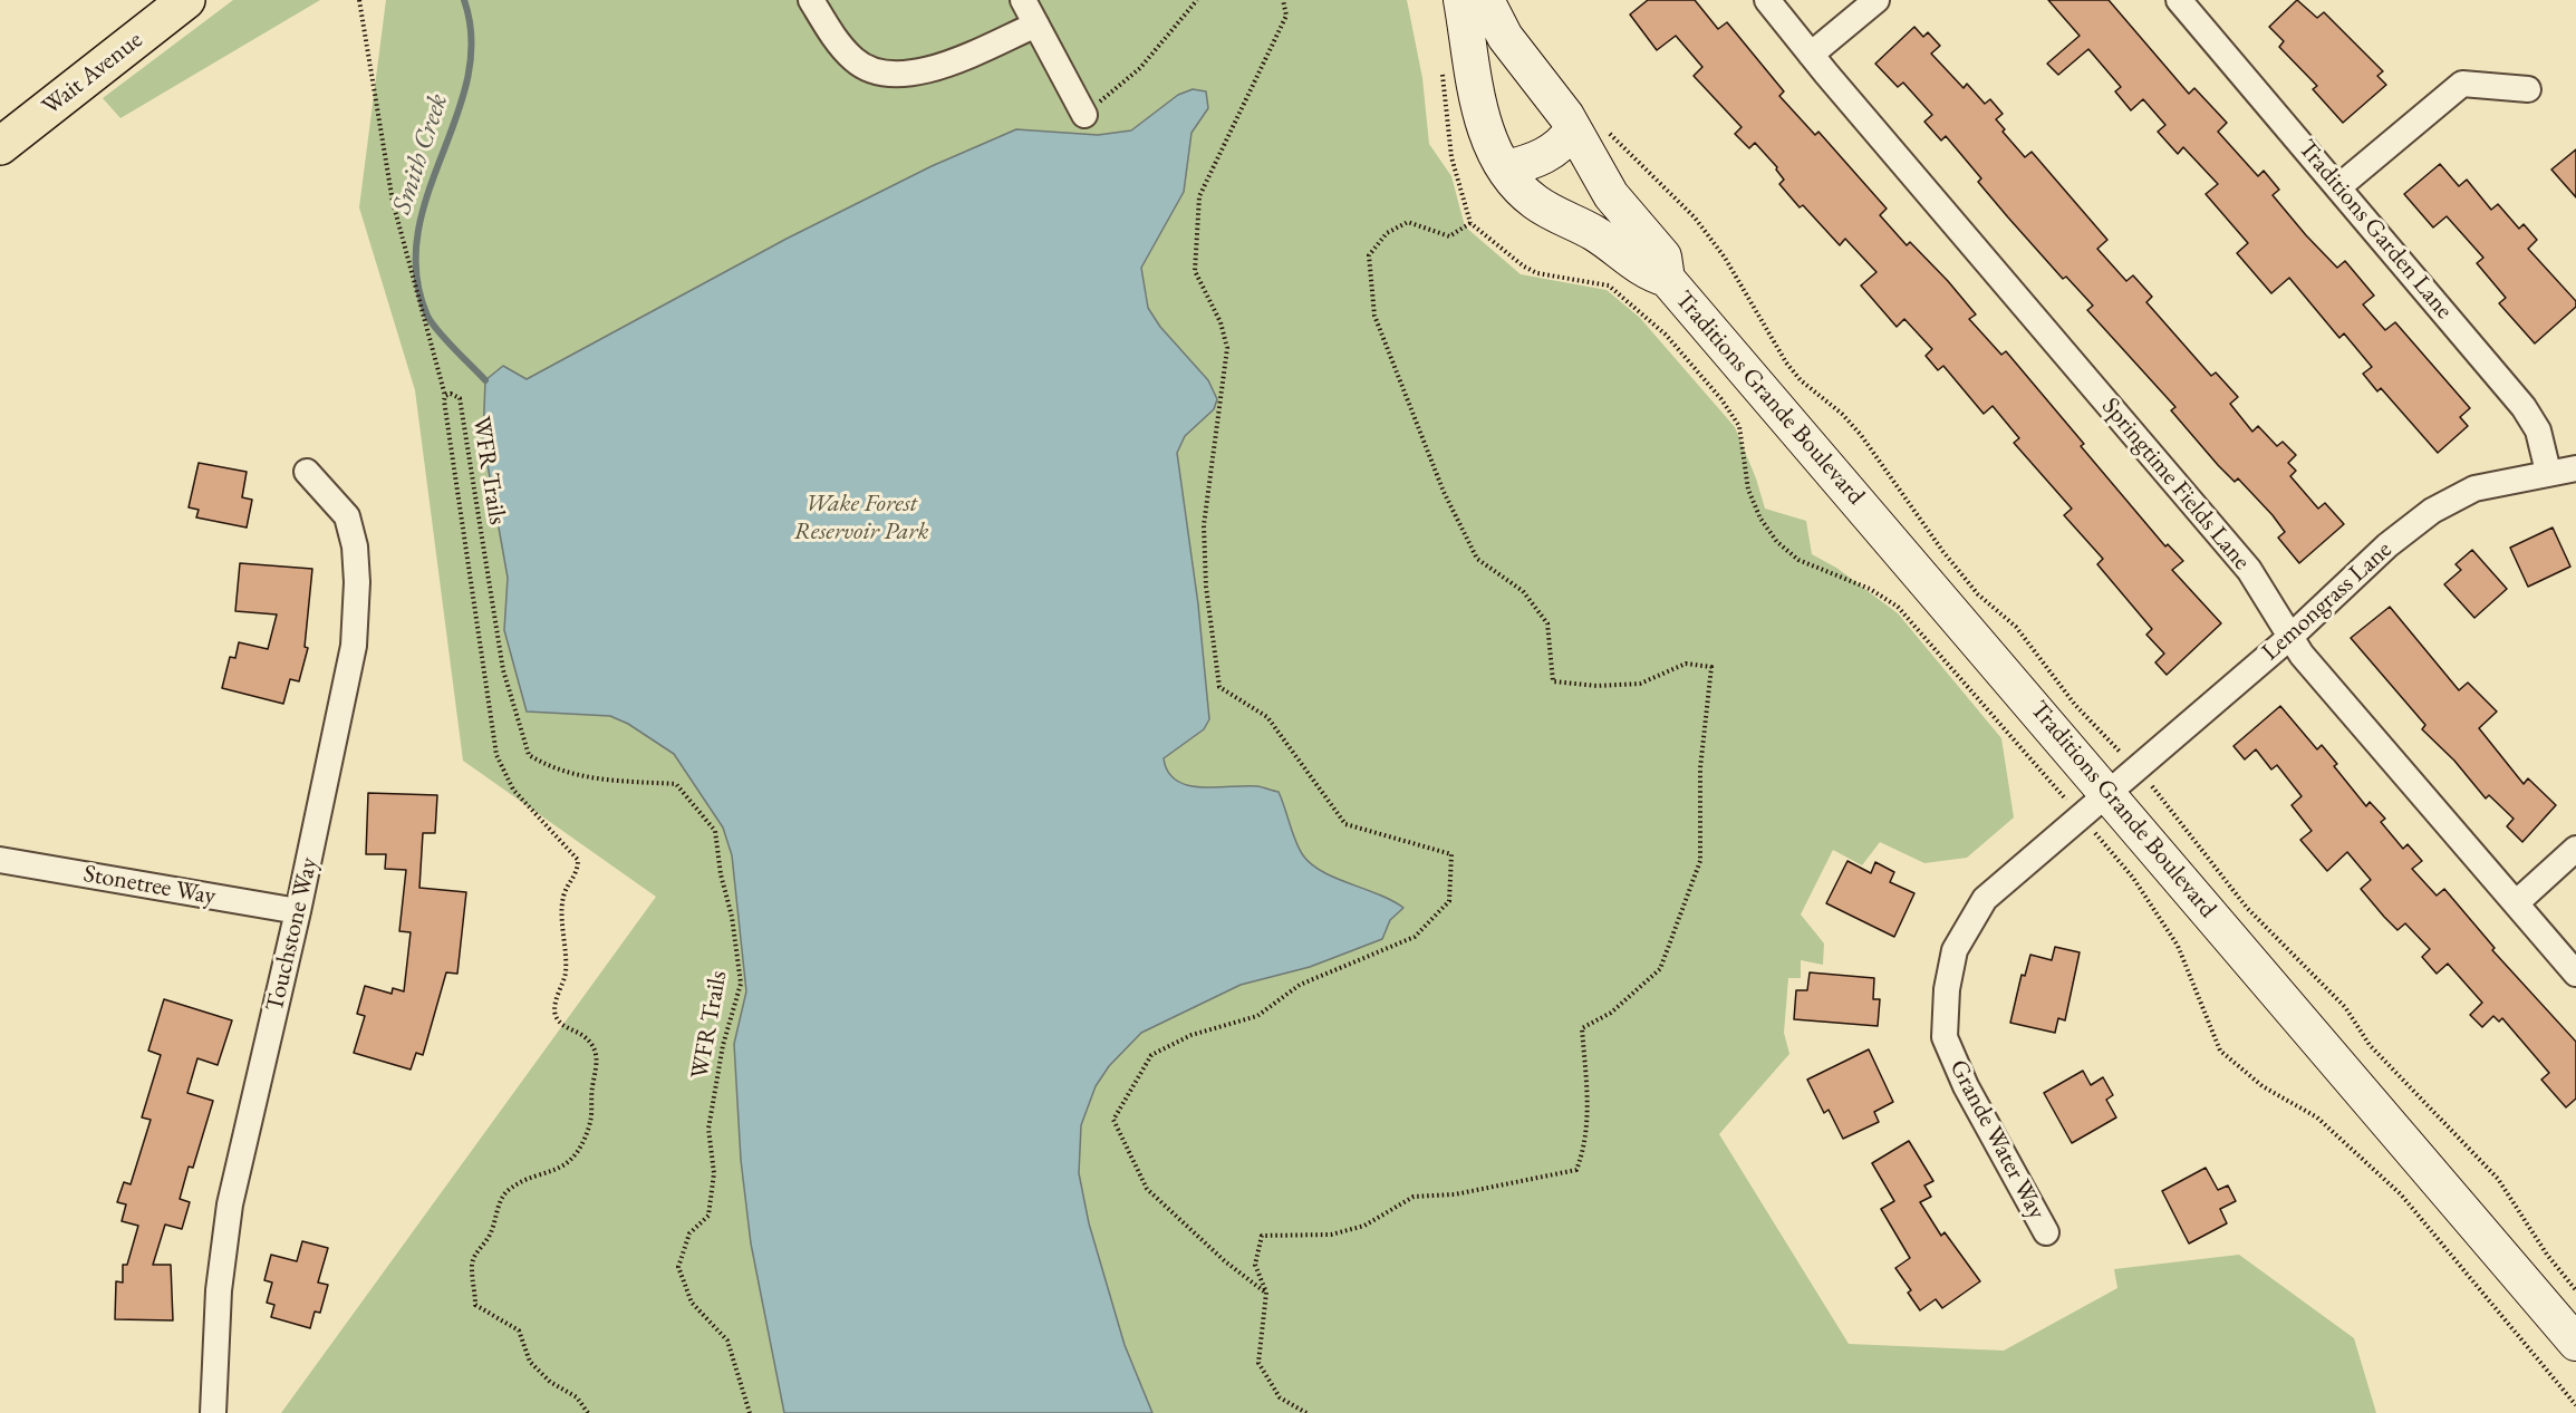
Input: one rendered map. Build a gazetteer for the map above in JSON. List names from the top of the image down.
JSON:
{
  "streets": {
    "highway": ["Wait Avenue"],
    "main road": ["Traditions Grande Boulevard"],
    "street": [
      "Traditions Garden Lane",
      "Springtime Fields Lane",
      "Lemongrass Lane",
      "Stonetree Way",
      "Touchstone Way",
      "Grande Water Way"
    ],
    "path": ["WFR Trails"]
  },
  "crossings": [
    ["Traditions Garden Lane", "Lemongrass Lane"],
    ["Traditions Grande Boulevard", "Lemongrass Lane"],
    ["Traditions Grande Boulevard", "Grande Water Way"],
    ["Springtime Fields Lane", "Lemongrass Lane"],
    ["Lemongrass Lane", "Grande Water Way"],
    ["Stonetree Way", "Touchstone Way"]
  ],
  "water": ["Smith Creek"],
  "parks": ["Wake Forest Reservoir Park"]
}
